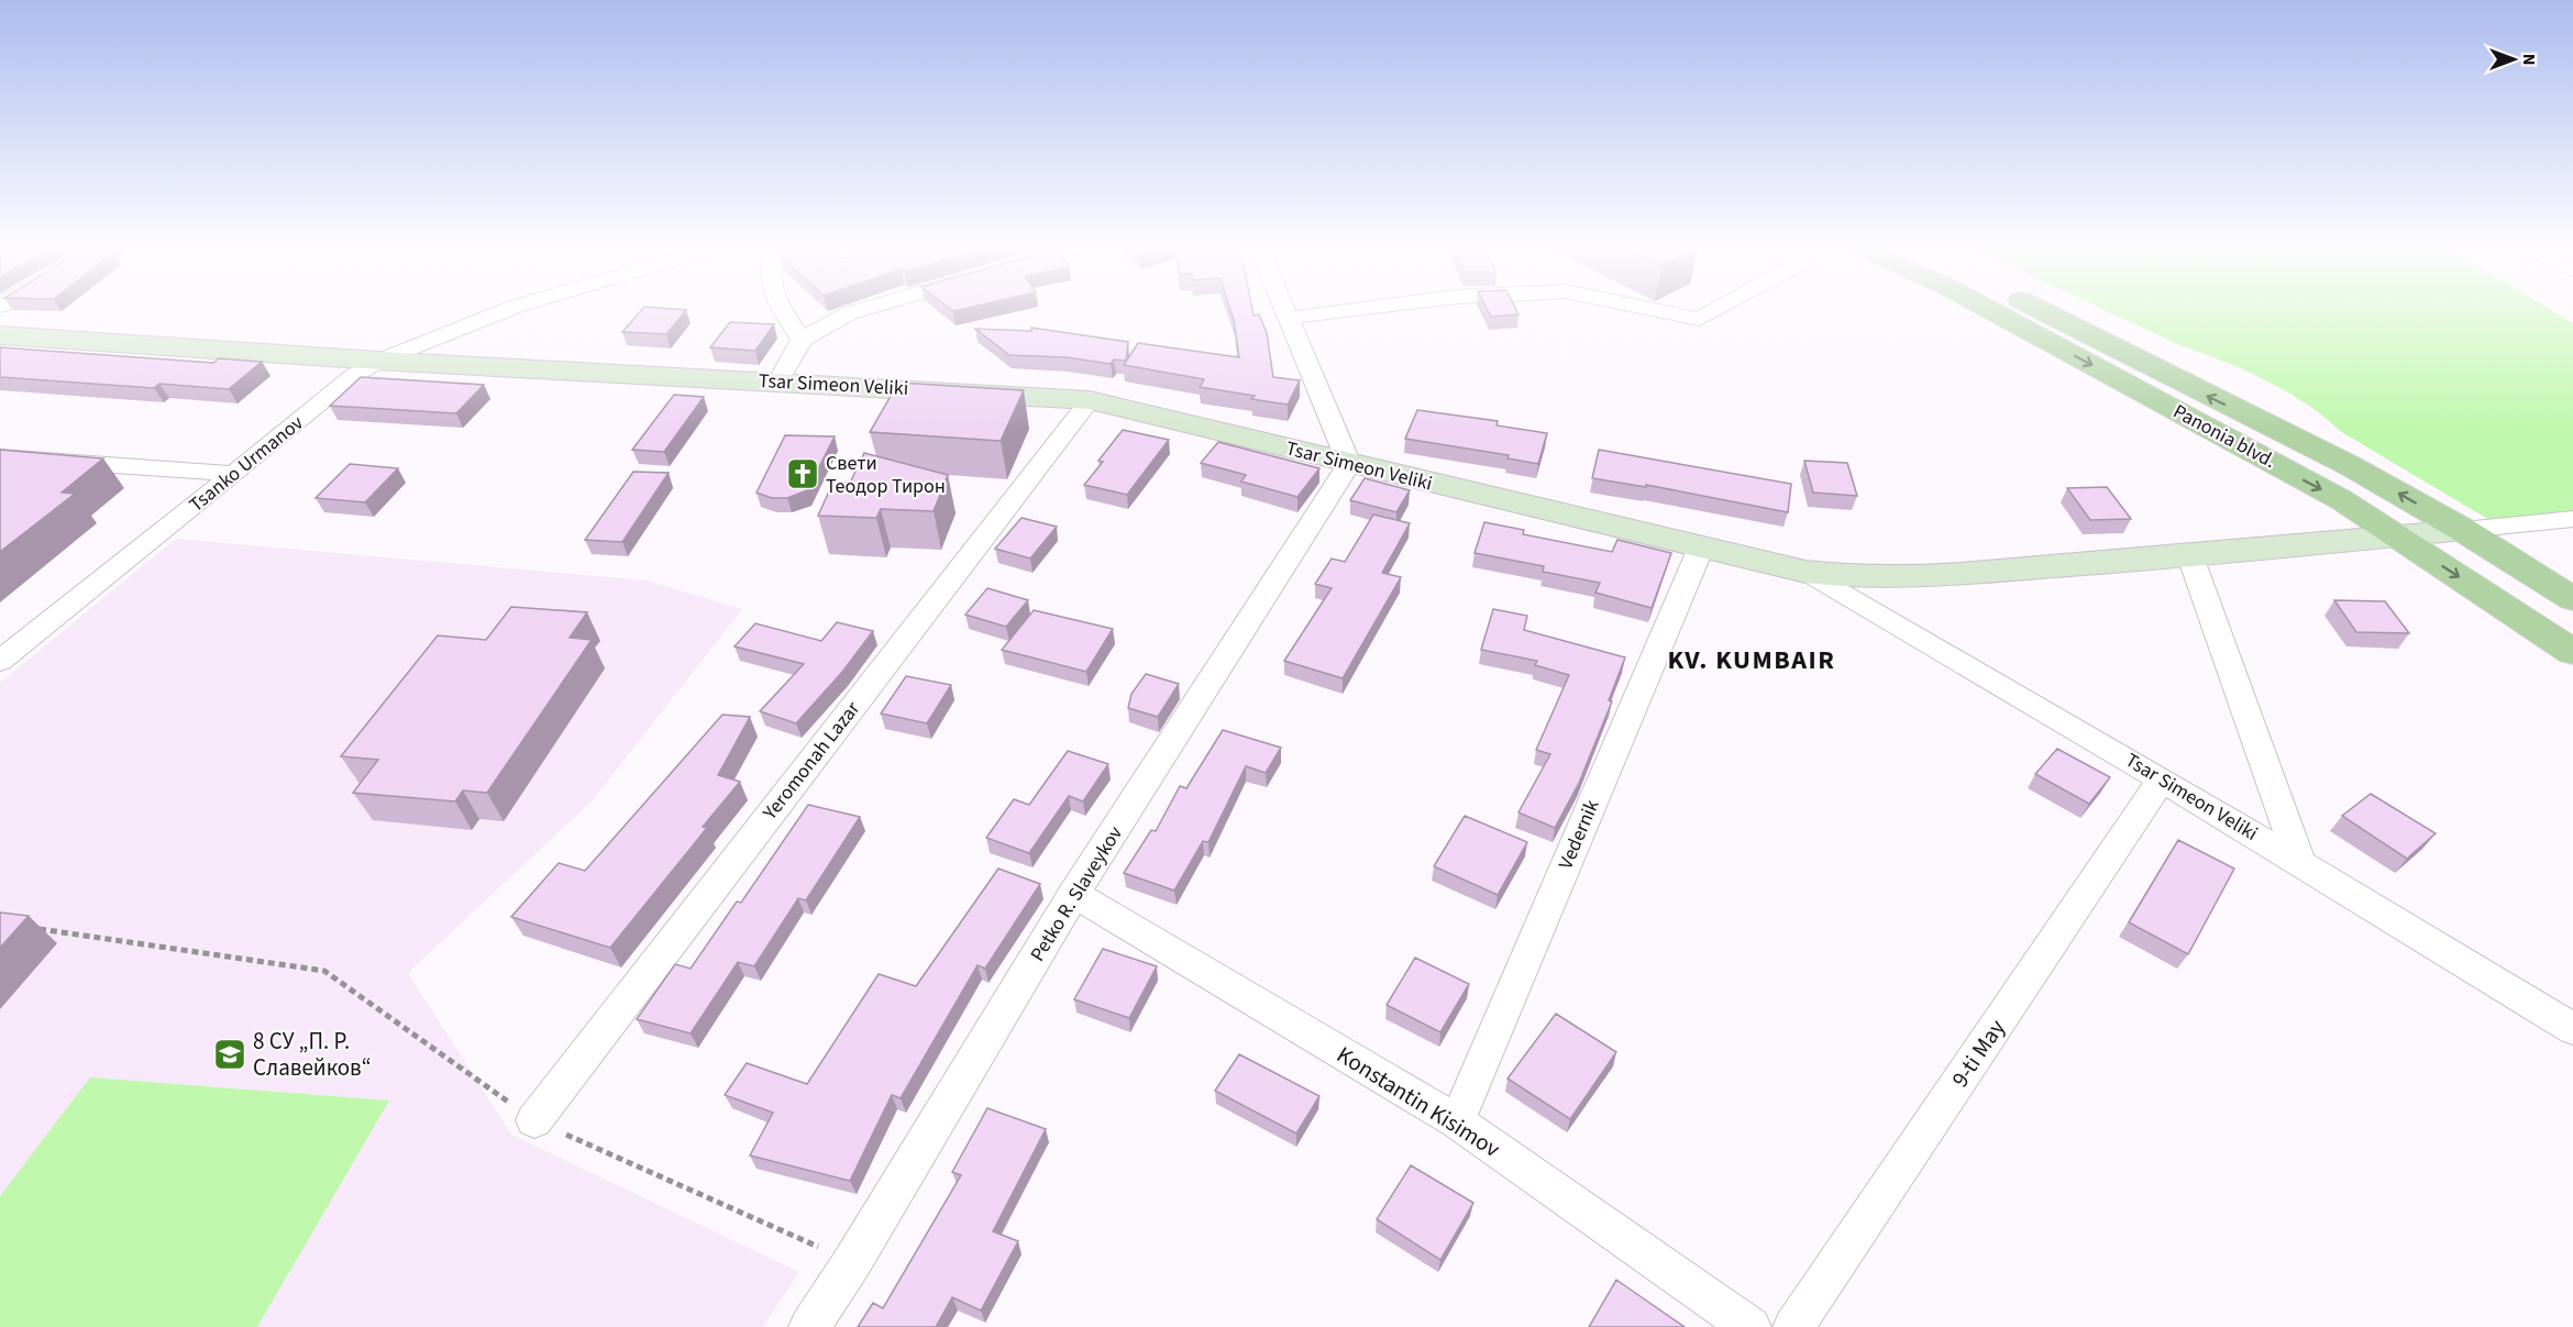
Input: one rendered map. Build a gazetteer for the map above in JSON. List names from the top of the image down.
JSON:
{
  "streets": {
    "main road": ["Tsar Simeon Veliki", "Panonia blvd."],
    "street": [
      "Tsanko Urmanov",
      "Yeromonah Lazar",
      "Vedernik",
      "Petko R. Slaveykov",
      "9-ti May",
      "Konstantin Kisimov"
    ]
  },
  "crossings": [
    ["Tsar Simeon Veliki", "Panonia blvd."],
    ["Tsar Simeon Veliki", "Tsanko Urmanov"],
    ["Tsar Simeon Veliki", "Yeromonah Lazar"],
    ["Tsar Simeon Veliki", "Vedernik"],
    ["Tsar Simeon Veliki", "Petko R. Slaveykov"],
    ["Tsar Simeon Veliki", "9-ti May"],
    ["Vedernik", "Konstantin Kisimov"],
    ["Petko R. Slaveykov", "Konstantin Kisimov"]
  ],
  "districts": ["KV. KUMBAIR"],
  "places": {
    "church": ["Свети Теодор Тирон"],
    "school or university": ["8 СУ „П. Р. Славейков“"]
  },
  "north": "right"
}
